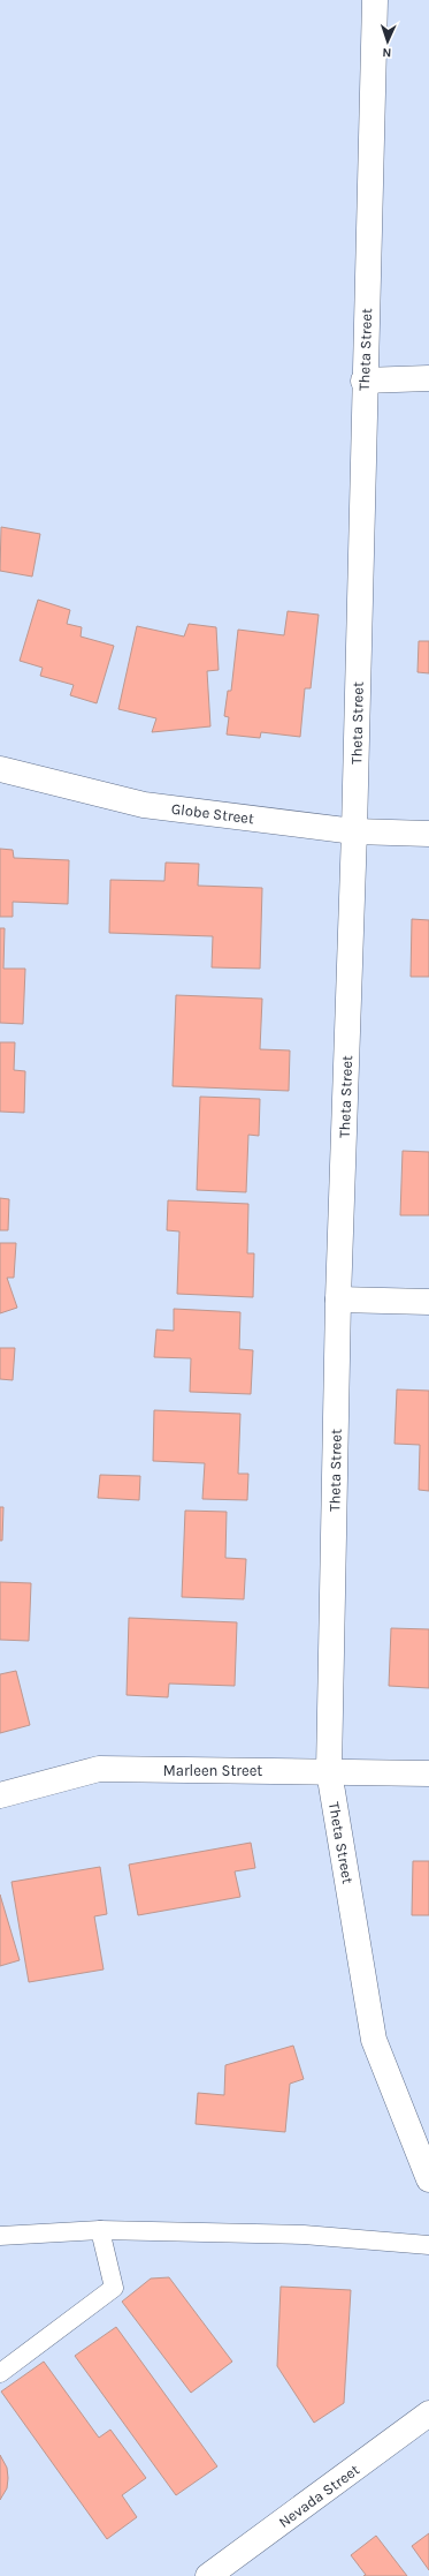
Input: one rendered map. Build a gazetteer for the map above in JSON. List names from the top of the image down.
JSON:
{
  "streets": {
    "street": [
      "Theta Street",
      "Globe Street",
      "Marleen Street",
      "Nevada Street"
    ]
  },
  "crossings": [
    ["Theta Street", "Globe Street"],
    ["Theta Street", "Marleen Street"]
  ],
  "north": "bottom"
}
